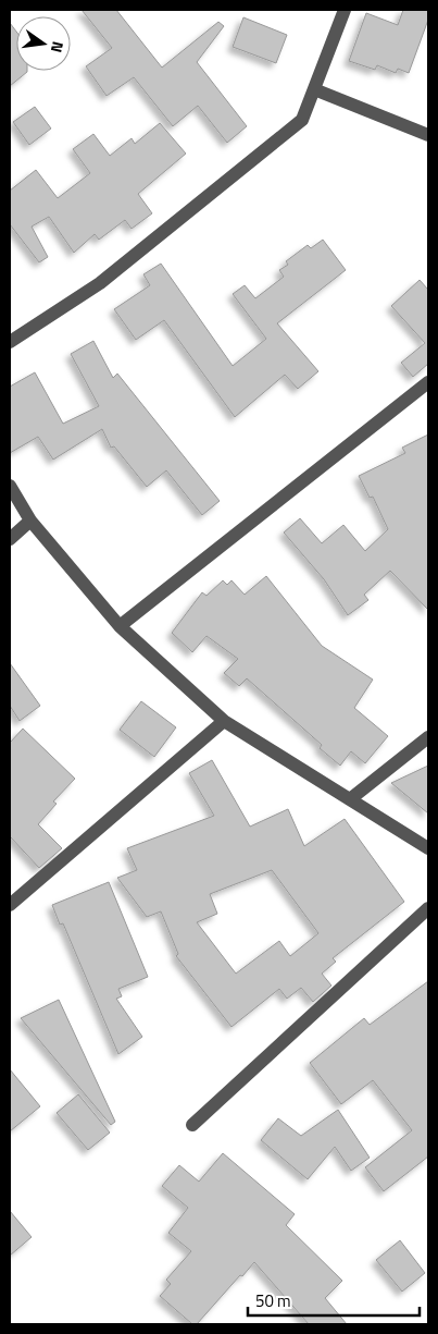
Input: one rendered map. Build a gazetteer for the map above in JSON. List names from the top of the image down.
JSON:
{
  "scale_bar": "50 m",
  "north": "right"
}
